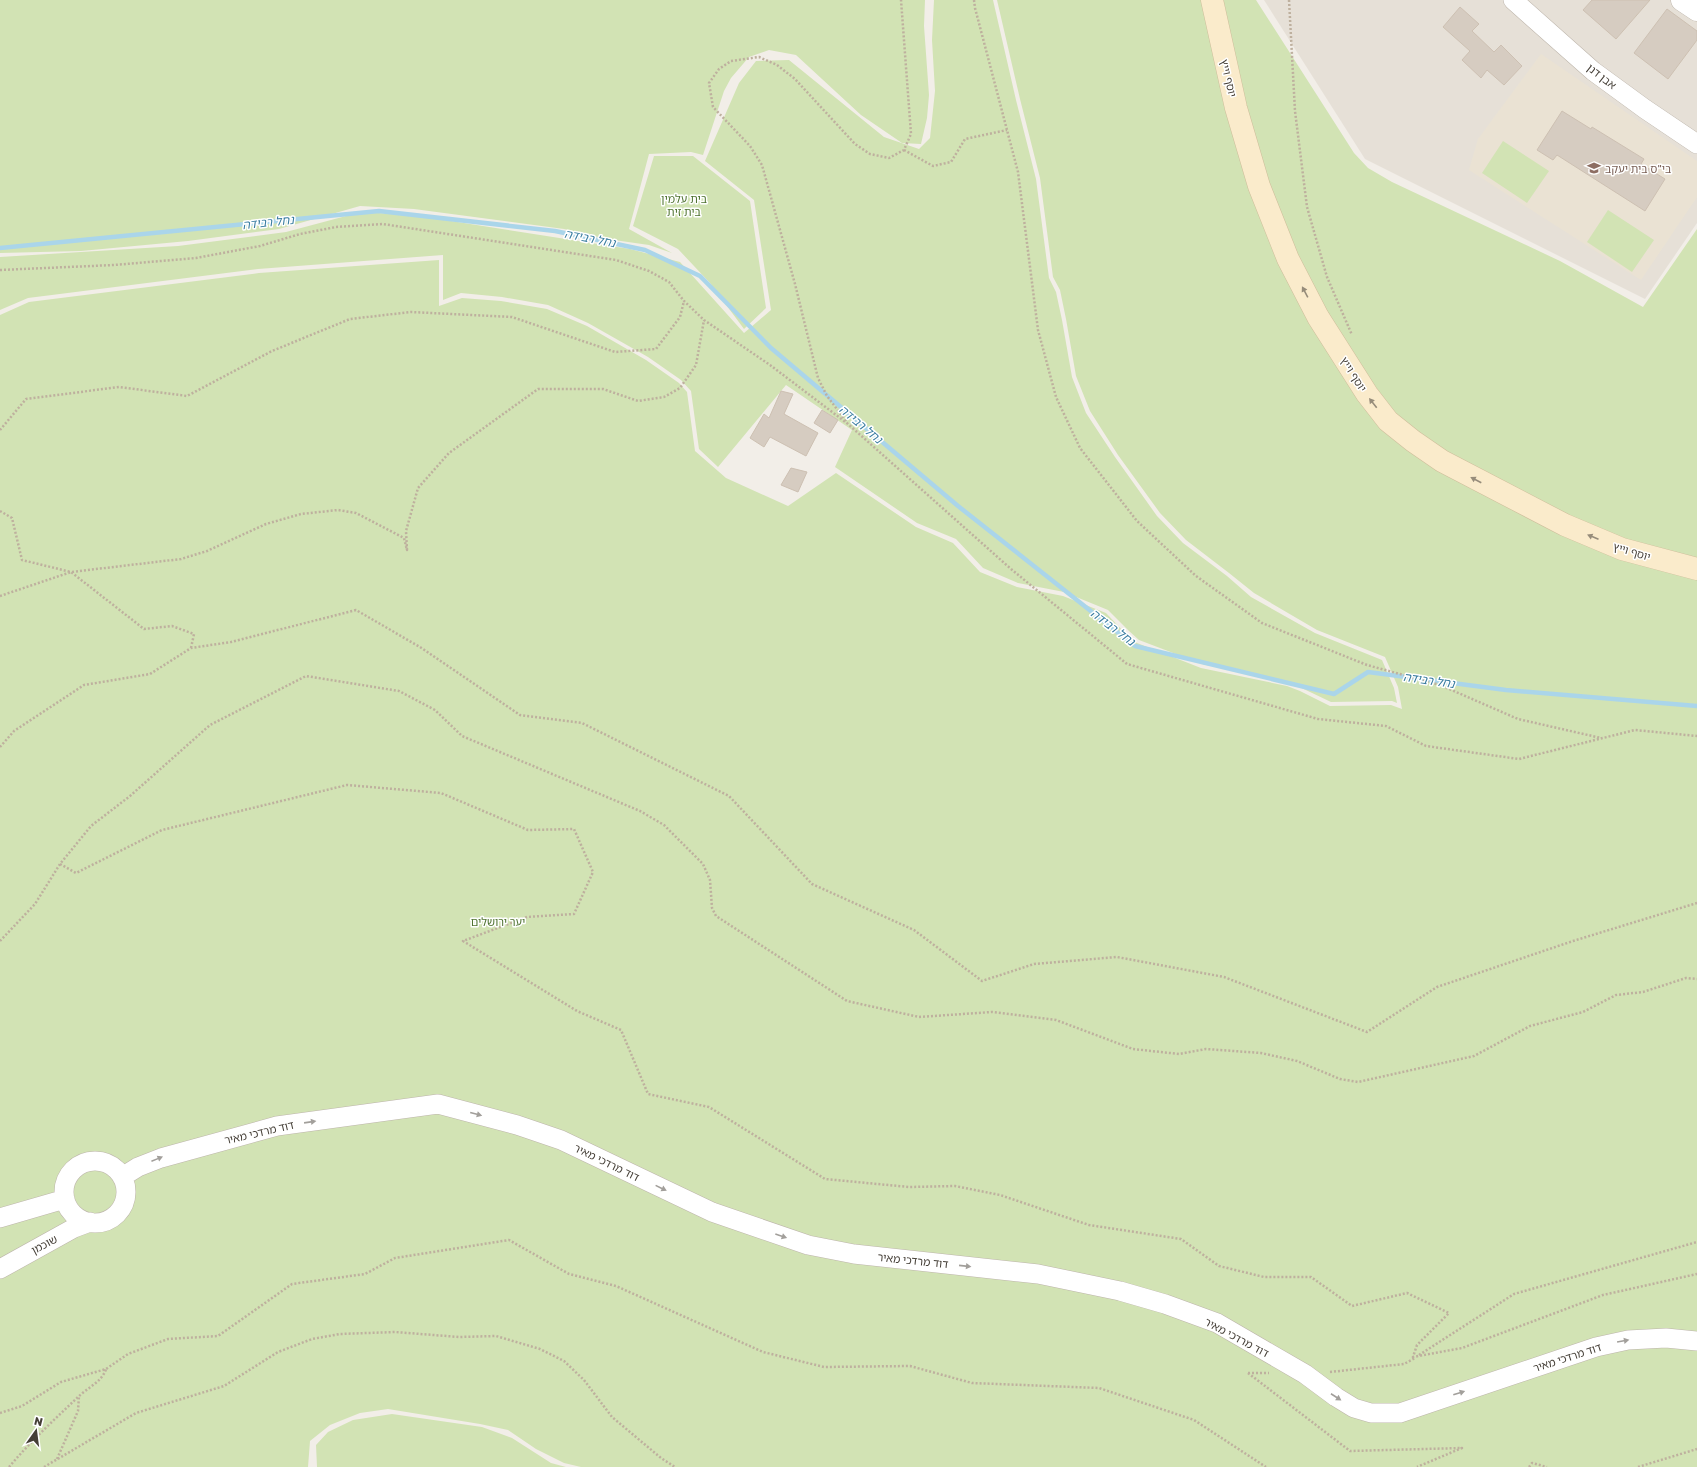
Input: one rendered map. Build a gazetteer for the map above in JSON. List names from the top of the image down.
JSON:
{
  "streets": {
    "main road": ["יוסף וייץ"],
    "street": ["אבן דנן", "דוד מרדכי מאיר", "שוכמן"]
  },
  "crossings": [
    ["דוד מרדכי מאיר", "שוכמן"]
  ],
  "one_way": ["יוסף וייץ", "דוד מרדכי מאיר"],
  "water": ["נחל רבידה"],
  "parks": ["בית עלמין בית זית", "יער ירושלים"],
  "places": {
    "school or university": ["בי\"ס בית יעקב"]
  },
  "north": "top"
}
